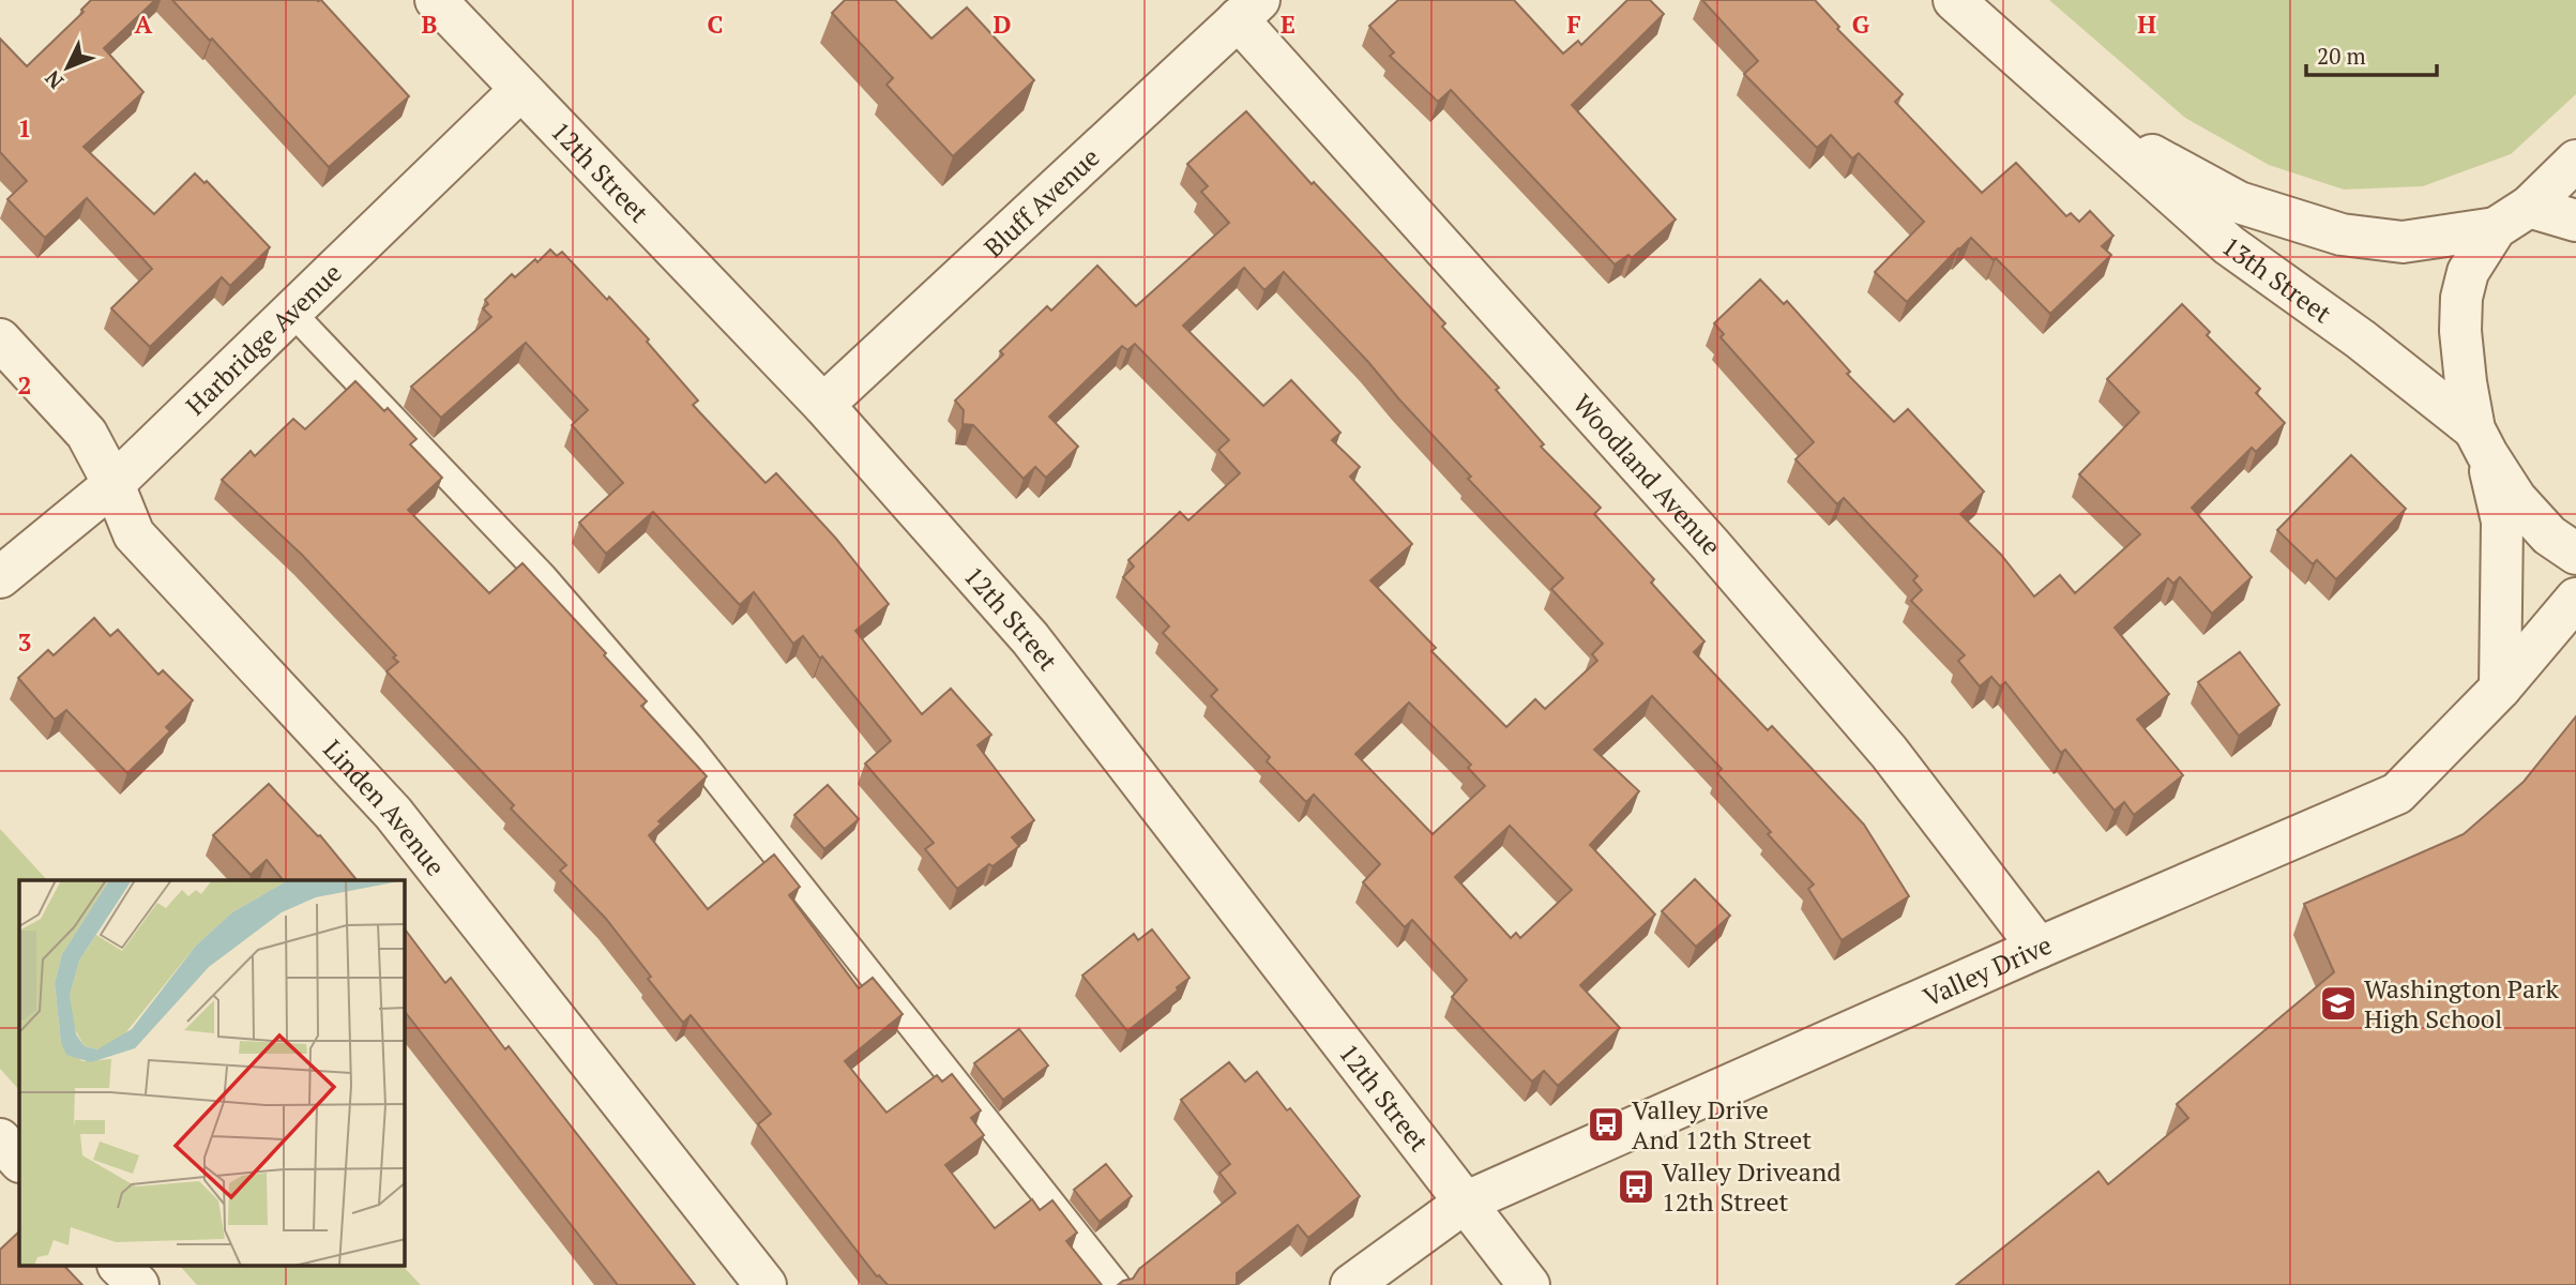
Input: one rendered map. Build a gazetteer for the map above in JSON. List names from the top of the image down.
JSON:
{
  "streets": {
    "street": [
      "12th Street",
      "Bluff Avenue",
      "13th Street",
      "Harbridge Avenue",
      "Woodland Avenue",
      "Linden Avenue",
      "Valley Drive"
    ]
  },
  "crossings": [
    ["12th Street", "Bluff Avenue"],
    ["12th Street", "Harbridge Avenue"],
    ["12th Street", "Valley Drive"],
    ["Bluff Avenue", "Woodland Avenue"],
    ["Harbridge Avenue", "Linden Avenue"],
    ["Woodland Avenue", "Valley Drive"]
  ],
  "places": {
    "school or university": ["Washington Park High School"],
    "bus stop": ["Valley Drive And 12th Street", "Valley Driveand 12th Street"]
  },
  "scale_bar": "20 m",
  "north": "bottom left",
  "grid": {
    "columns": [
      "A",
      "B",
      "C",
      "D",
      "E",
      "F",
      "G",
      "H"
    ],
    "rows": ["1", "2", "3"]
  }
}
